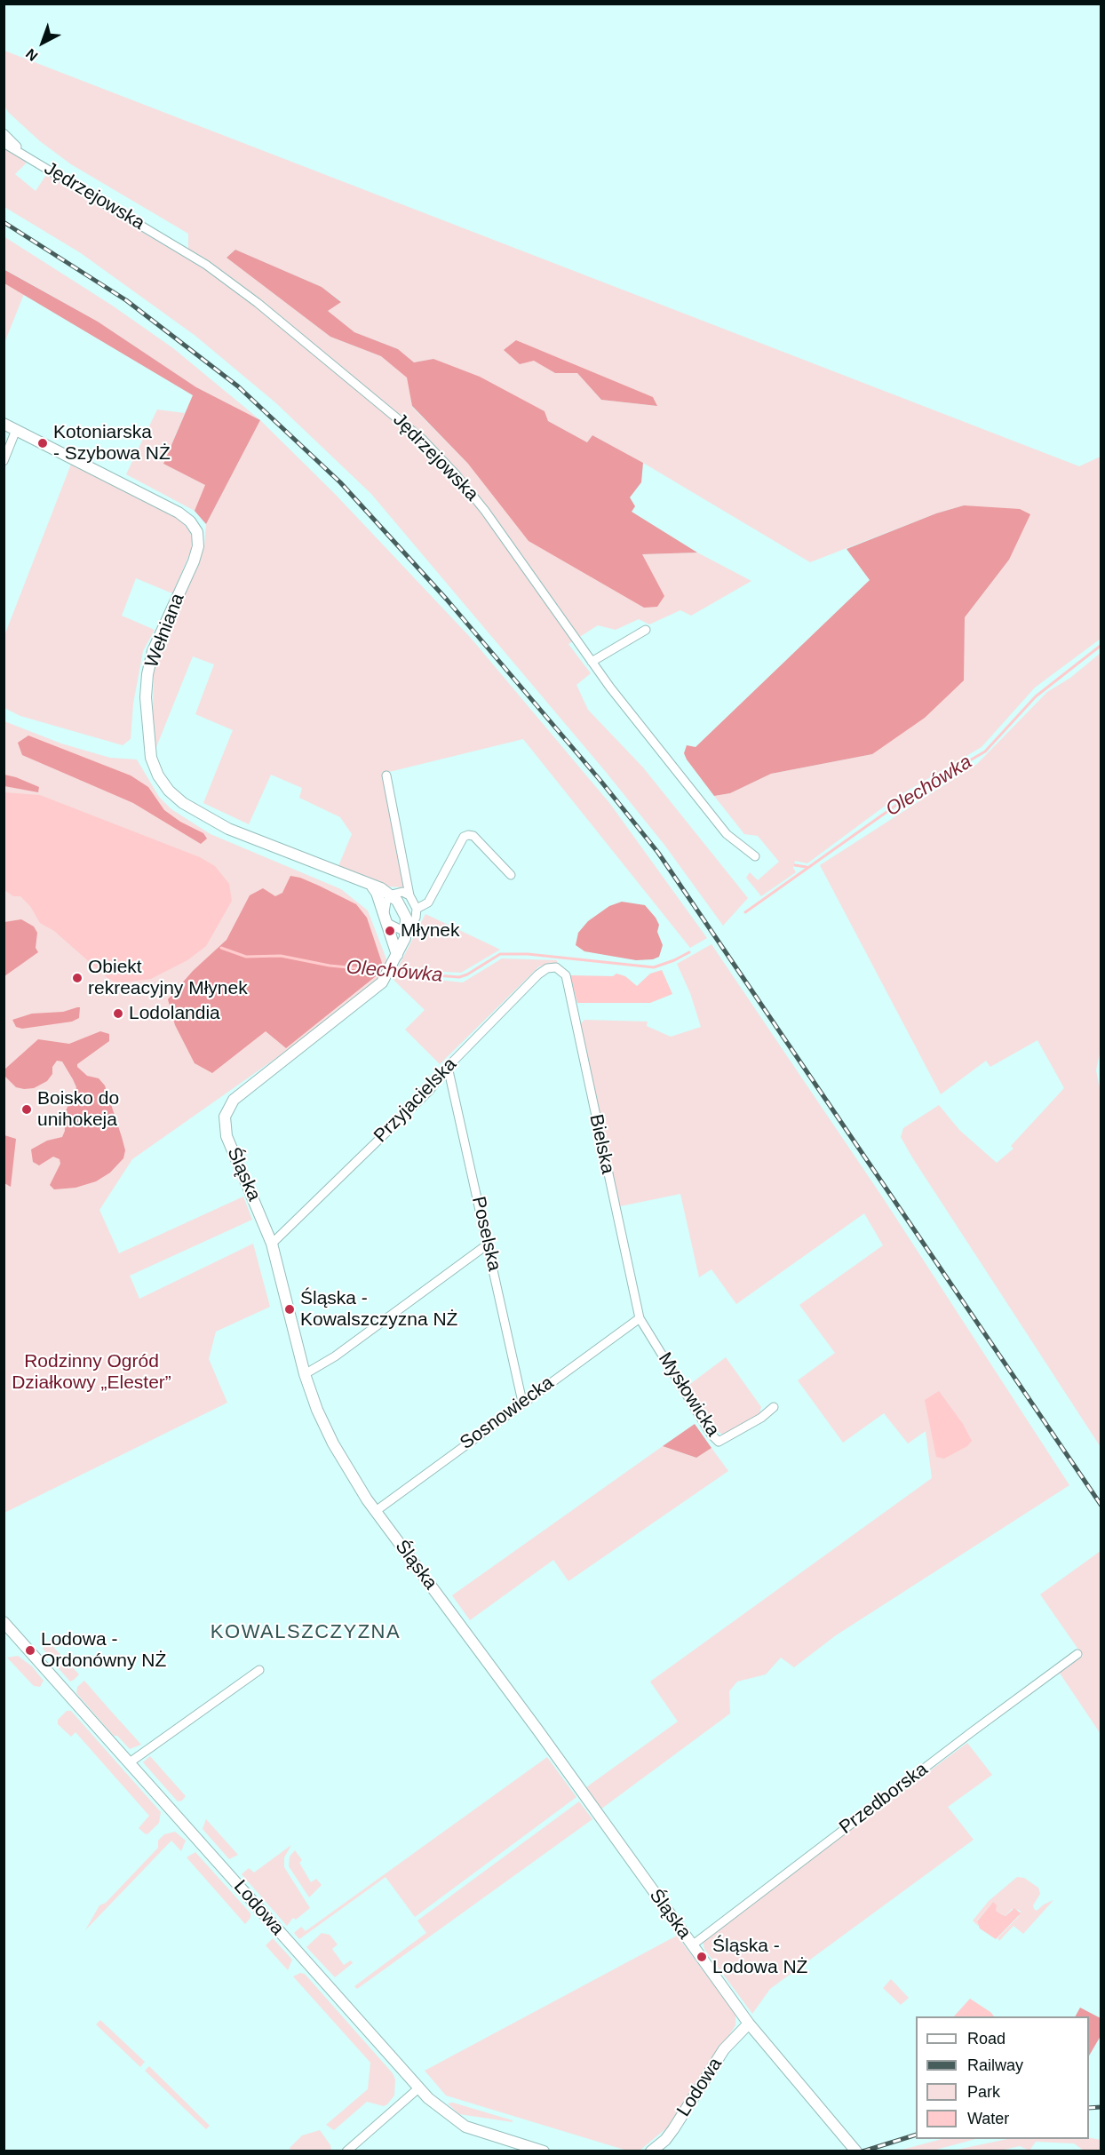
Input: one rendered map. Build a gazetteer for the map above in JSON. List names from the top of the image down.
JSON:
{
  "streets": {
    "street": [
      "Jędrzejowska",
      "Wełniana",
      "Przyjacielska",
      "Bielska",
      "Śląska",
      "Poselska",
      "Mysłowicka",
      "Sosnowiecka",
      "Przedborska",
      "Lodowa"
    ]
  },
  "crossings": [
    ["Przyjacielska", "Bielska"],
    ["Przyjacielska", "Śląska"],
    ["Przyjacielska", "Poselska"],
    ["Bielska", "Mysłowicka"],
    ["Bielska", "Sosnowiecka"],
    ["Śląska", "Sosnowiecka"],
    ["Śląska", "Przedborska"],
    ["Śląska", "Lodowa"],
    ["Poselska", "Sosnowiecka"],
    ["Mysłowicka", "Sosnowiecka"]
  ],
  "districts": ["KOWALSZCZYZNA"],
  "water": ["Olechówka"],
  "parks": ["Rodzinny Ogród Działkowy „Elester”"],
  "places": [
    "Kotoniarska - Szybowa NŻ",
    "Młynek",
    "Obiekt rekreacyjny Młynek",
    "Lodolandia",
    "Boisko do unihokeja",
    "Śląska - Kowalszczyzna NŻ",
    "Lodowa - Ordonówny NŻ",
    "Śląska - Lodowa NŻ"
  ],
  "legend": [
    "Road",
    "Railway",
    "Park",
    "Water"
  ],
  "north": "bottom left"
}
